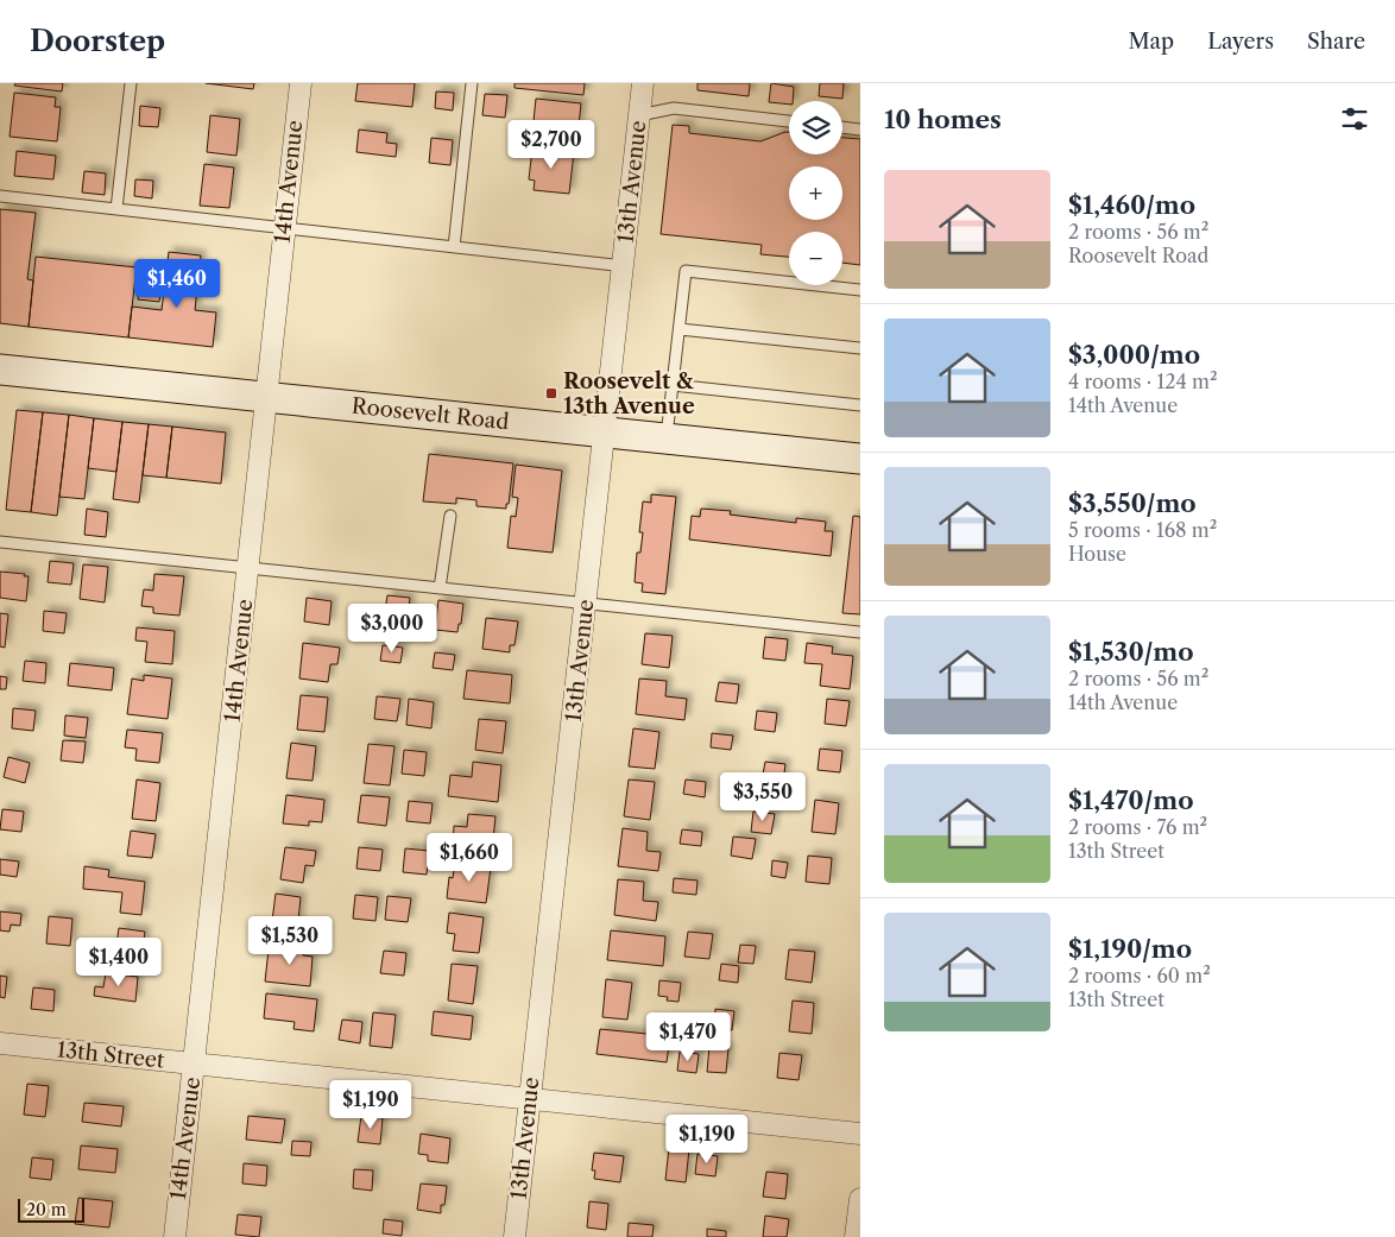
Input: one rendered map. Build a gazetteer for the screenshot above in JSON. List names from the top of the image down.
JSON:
{
  "streets": {
    "main road": ["Roosevelt Road"],
    "street": ["14th Avenue", "13th Avenue", "13th Street"]
  },
  "crossings": [
    ["14th Avenue", "Roosevelt Road"],
    ["14th Avenue", "13th Street"],
    ["13th Avenue", "Roosevelt Road"],
    ["13th Avenue", "13th Street"]
  ],
  "places": {
    "transit": ["Roosevelt & 13th Avenue"]
  },
  "scale_bar": "20 m",
  "page": {
    "header": "Doorstep",
    "nav": ["Map", "Layers", "Share"],
    "heading": "10 homes",
    "map_buttons": ["+", "−"],
    "price": [
      "$2,700",
      "$1,460",
      "$3,000",
      "$3,550",
      "$1,660",
      "$1,530",
      "$1,400",
      "$1,470",
      "$1,190",
      "$1,190"
    ],
    "list": [
      {
        "name": "$1,460/mo",
        "note": "2 rooms · 56 m² · Roosevelt Road"
      },
      {
        "name": "$3,000/mo",
        "note": "4 rooms · 124 m² · 14th Avenue"
      },
      {
        "name": "$3,550/mo",
        "note": "5 rooms · 168 m² · House"
      },
      {
        "name": "$1,530/mo",
        "note": "2 rooms · 56 m² · 14th Avenue"
      },
      {
        "name": "$1,470/mo",
        "note": "2 rooms · 76 m² · 13th Street"
      },
      {
        "name": "$1,190/mo",
        "note": "2 rooms · 60 m² · 13th Street"
      }
    ],
    "scale": "20 m"
  }
}
